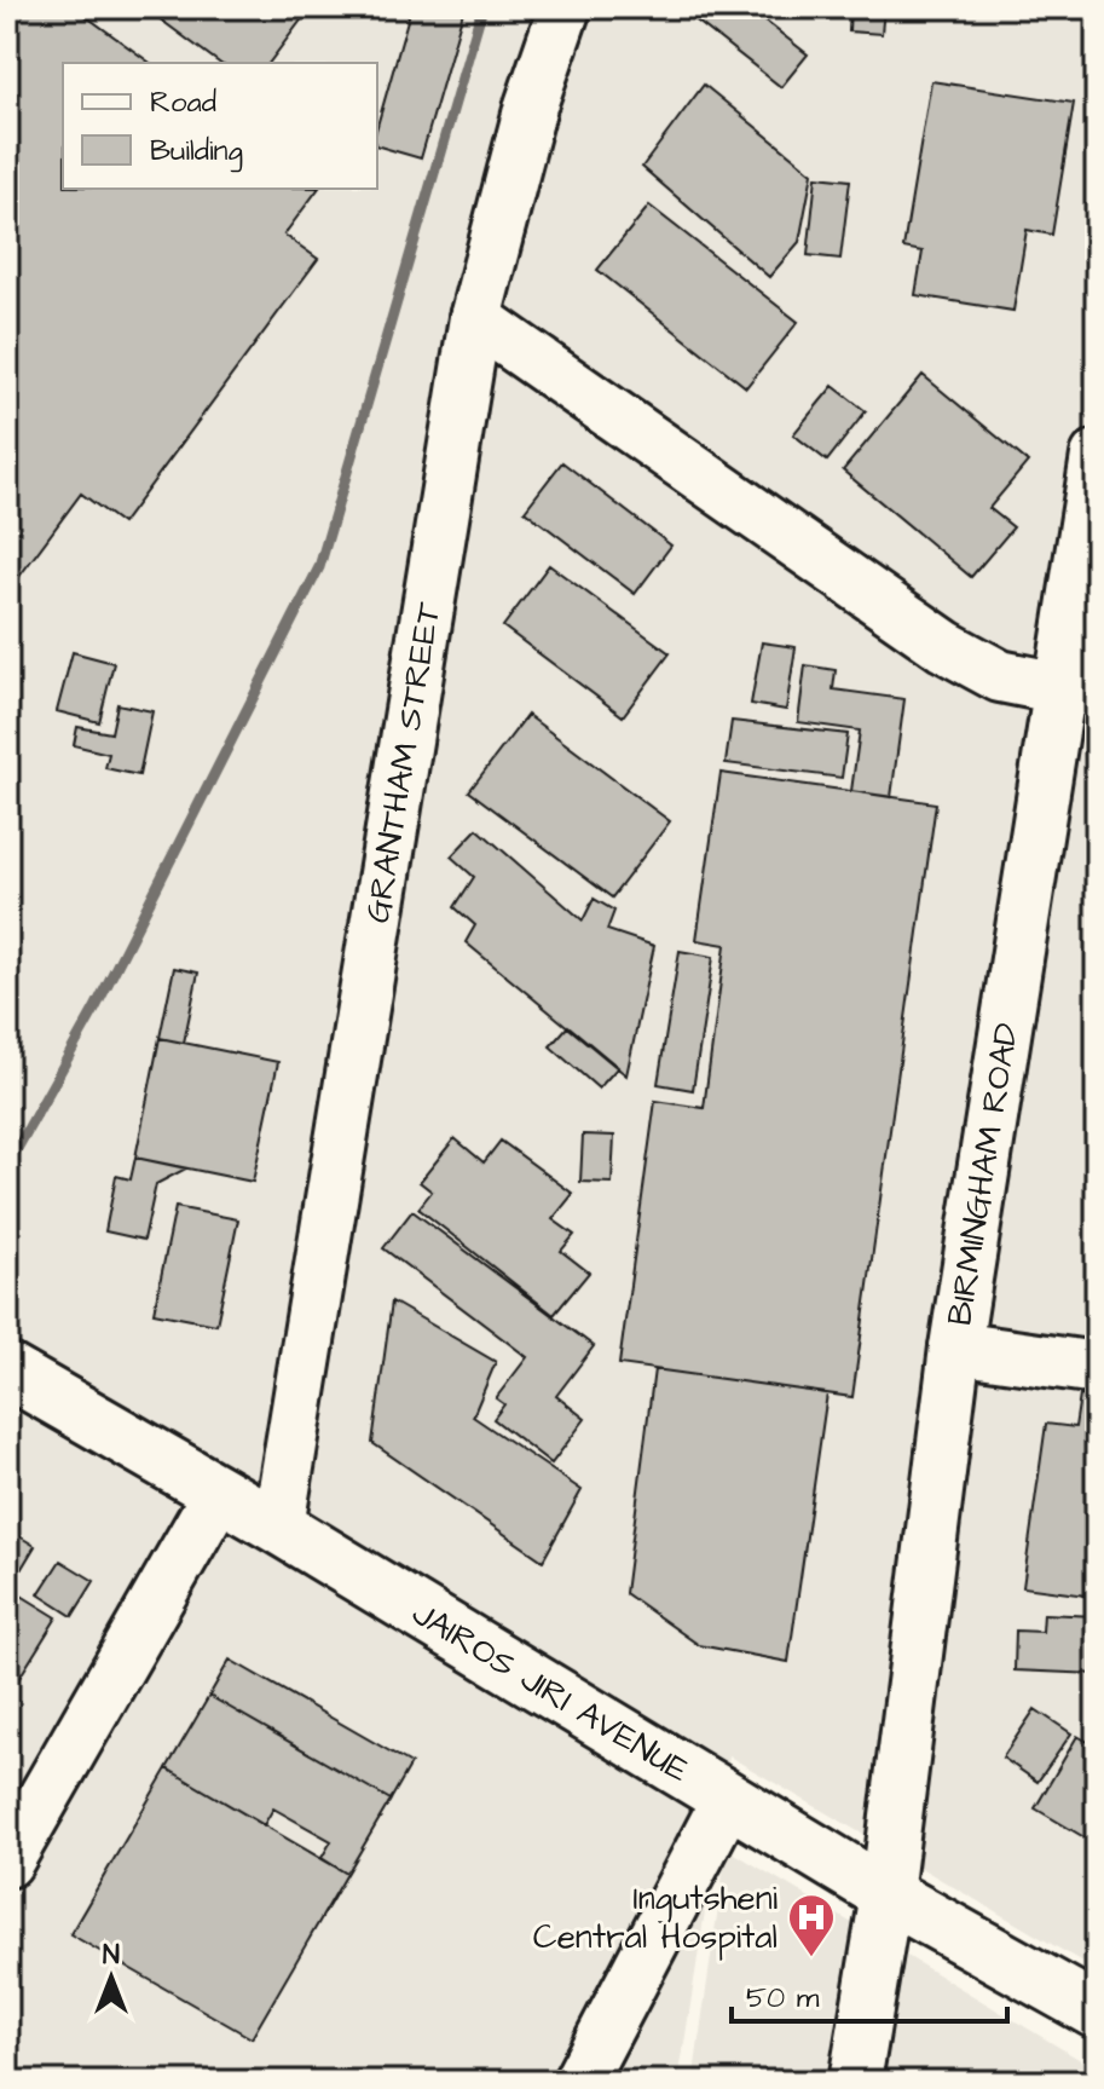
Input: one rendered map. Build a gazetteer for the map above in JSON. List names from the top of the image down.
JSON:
{
  "streets": {
    "main road": ["JAIROS JIRI AVENUE"],
    "street": ["GRANTHAM STREET", "BIRMINGHAM ROAD"]
  },
  "crossings": [
    ["GRANTHAM STREET", "JAIROS JIRI AVENUE"],
    ["BIRMINGHAM ROAD", "JAIROS JIRI AVENUE"]
  ],
  "places": {
    "hospital": ["Ingutsheni Central Hospital"]
  },
  "legend": ["Road", "Building"],
  "scale_bar": "50 m",
  "north": "top"
}
